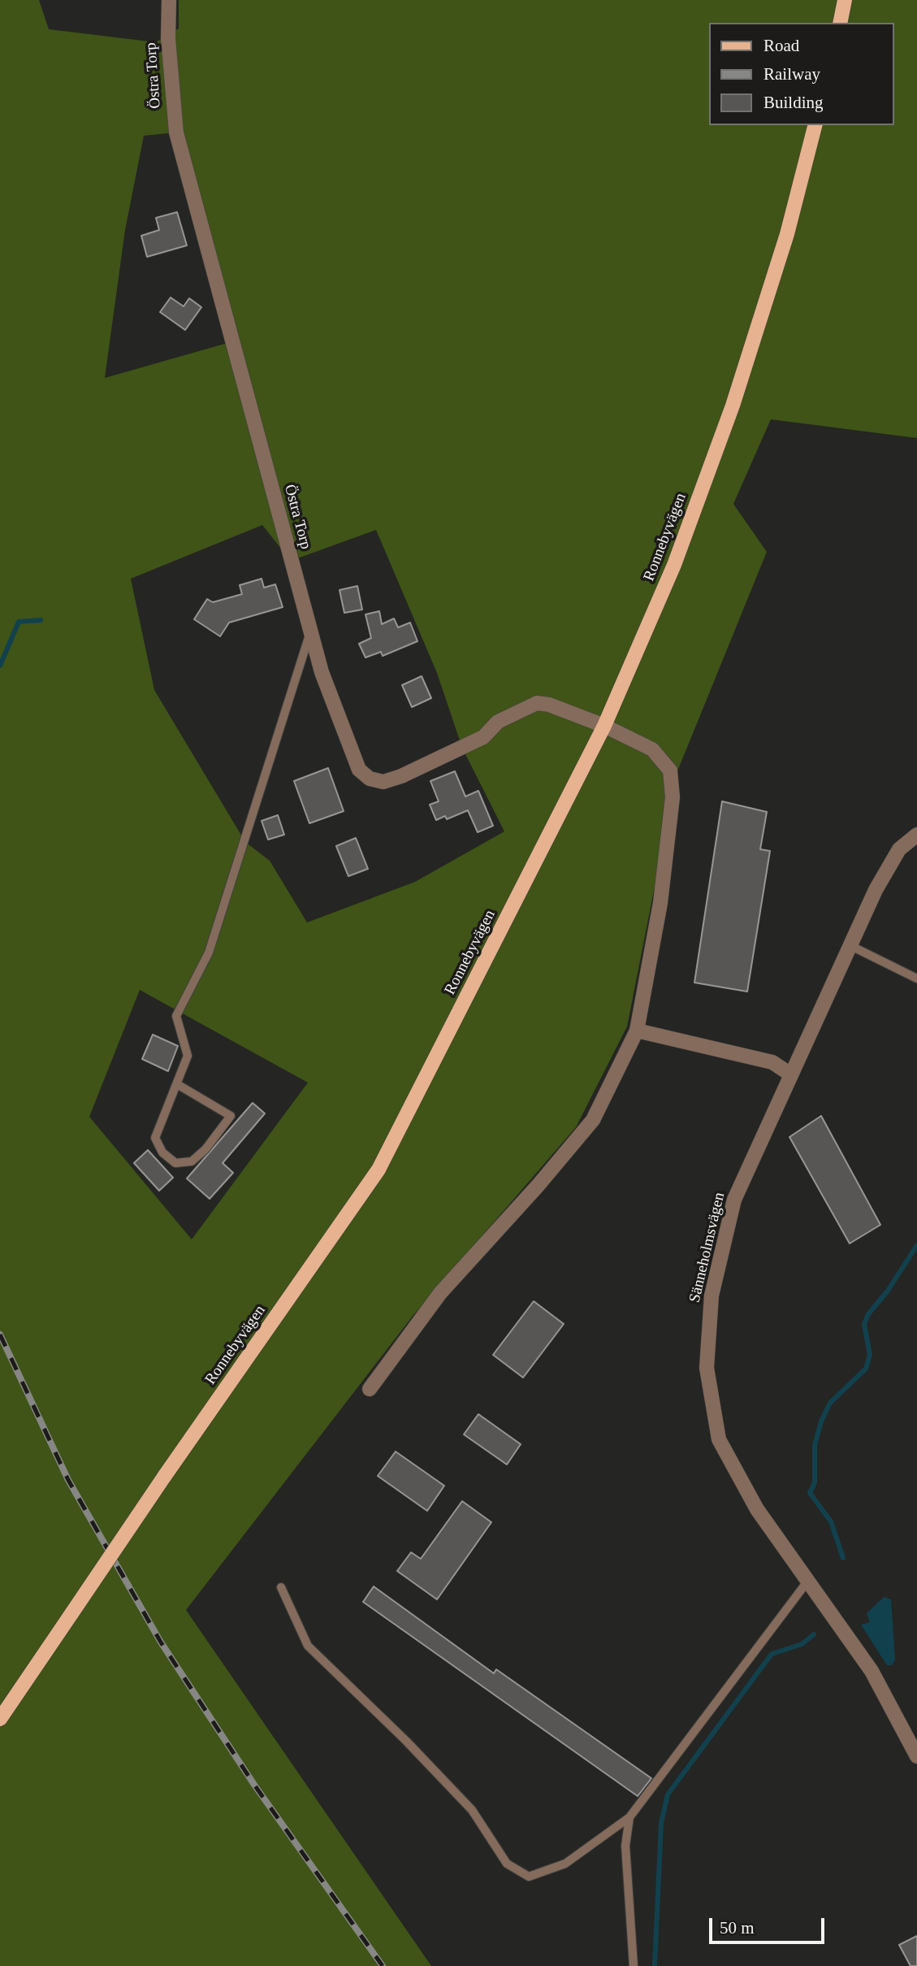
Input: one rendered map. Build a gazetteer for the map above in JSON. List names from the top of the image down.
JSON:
{
  "streets": {
    "main road": ["Ronnebyvägen"],
    "street": ["Östra Torp", "Sänneholmsvägen"]
  },
  "crossings": [
    ["Östra Torp", "Ronnebyvägen"]
  ],
  "legend": ["Road", "Railway", "Building"],
  "scale_bar": "50 m"
}
